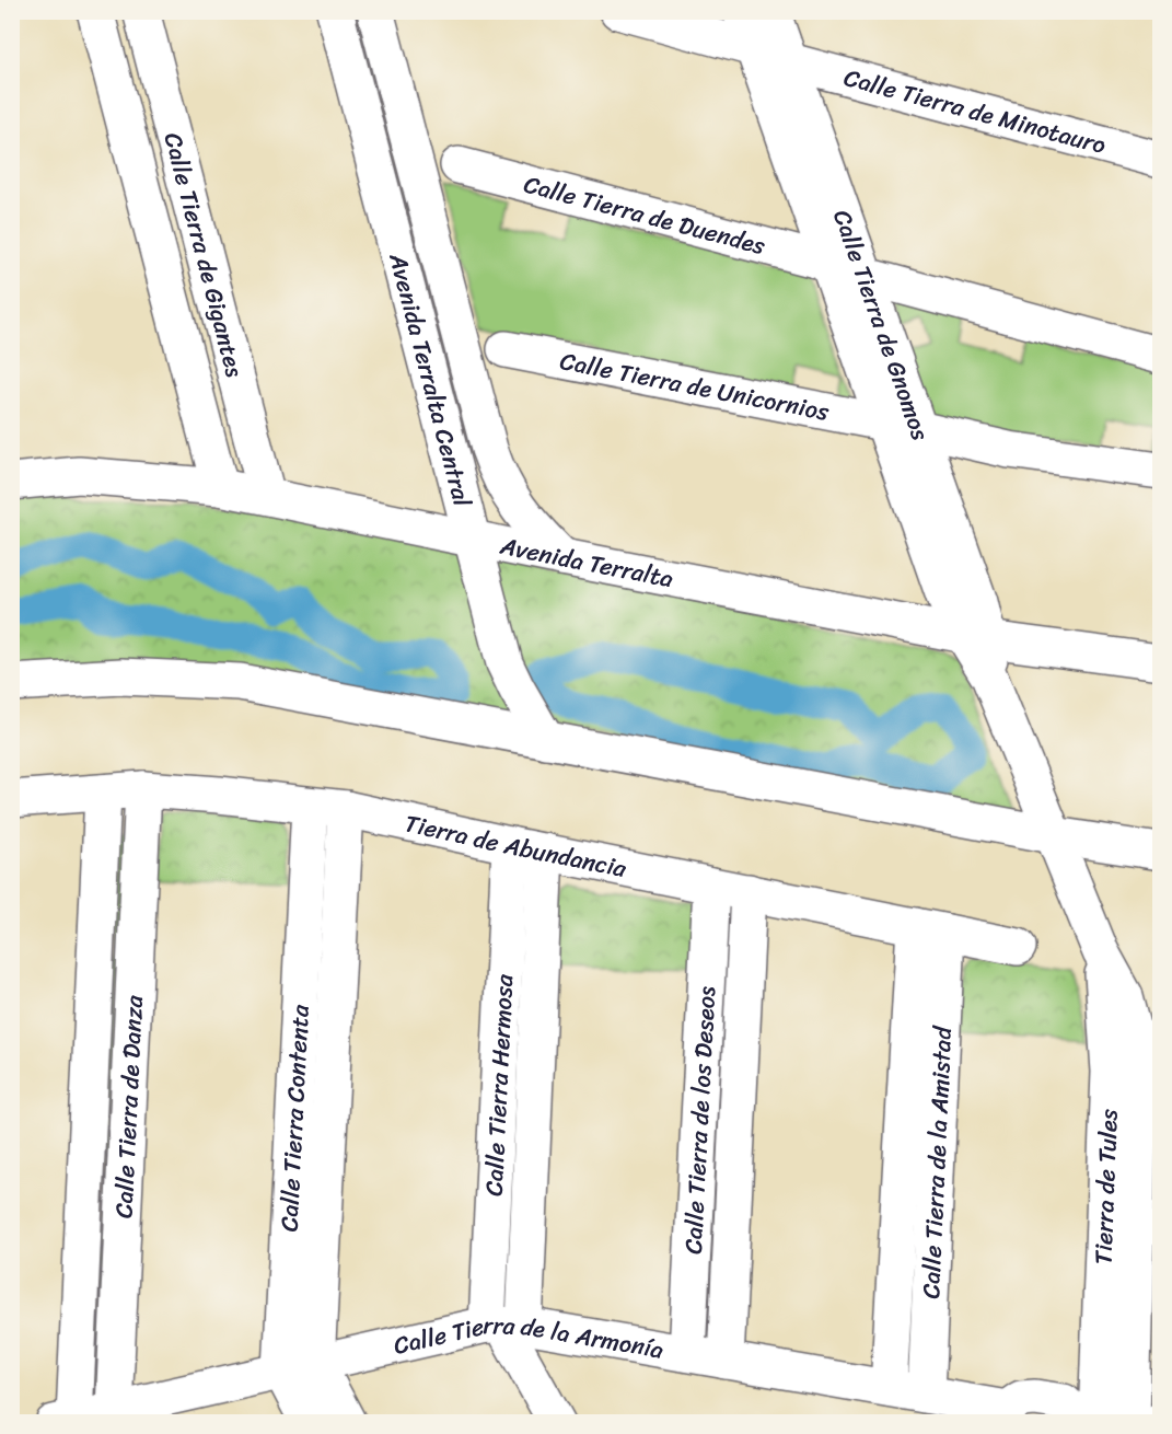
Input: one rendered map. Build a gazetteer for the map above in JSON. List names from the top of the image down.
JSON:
{
  "streets": {
    "street": [
      "Calle Tierra de Minotauro",
      "Calle Tierra de Duendes",
      "Calle Tierra de Gigantes",
      "Calle Tierra de Gnomos",
      "Avenida Terralta Central",
      "Calle Tierra de Unicornios",
      "Avenida Terralta",
      "Tierra de Abundancia",
      "Calle Tierra Hermosa",
      "Calle Tierra de Danza",
      "Calle Tierra Contenta",
      "Calle Tierra de los Deseos",
      "Calle Tierra de la Amistad",
      "Tierra de Tules",
      "Calle Tierra de la Armonía"
    ]
  },
  "crossings": [
    ["Calle Tierra de Minotauro", "Calle Tierra de Gnomos"],
    ["Calle Tierra de Duendes", "Calle Tierra de Gnomos"],
    ["Calle Tierra de Gigantes", "Avenida Terralta"],
    ["Calle Tierra de Gnomos", "Calle Tierra de Unicornios"],
    ["Calle Tierra de Gnomos", "Avenida Terralta"],
    ["Calle Tierra de Gnomos", "Tierra de Tules"],
    ["Avenida Terralta Central", "Avenida Terralta"],
    ["Avenida Terralta", "Tierra de Tules"],
    ["Tierra de Abundancia", "Calle Tierra Hermosa"],
    ["Tierra de Abundancia", "Calle Tierra de Danza"],
    ["Tierra de Abundancia", "Calle Tierra Contenta"],
    ["Tierra de Abundancia", "Calle Tierra de los Deseos"],
    ["Tierra de Abundancia", "Calle Tierra de la Amistad"],
    ["Calle Tierra Hermosa", "Calle Tierra de la Armonía"],
    ["Calle Tierra de Danza", "Calle Tierra de la Armonía"],
    ["Calle Tierra Contenta", "Calle Tierra de la Armonía"],
    ["Calle Tierra de los Deseos", "Calle Tierra de la Armonía"],
    ["Calle Tierra de la Amistad", "Calle Tierra de la Armonía"]
  ]
}
